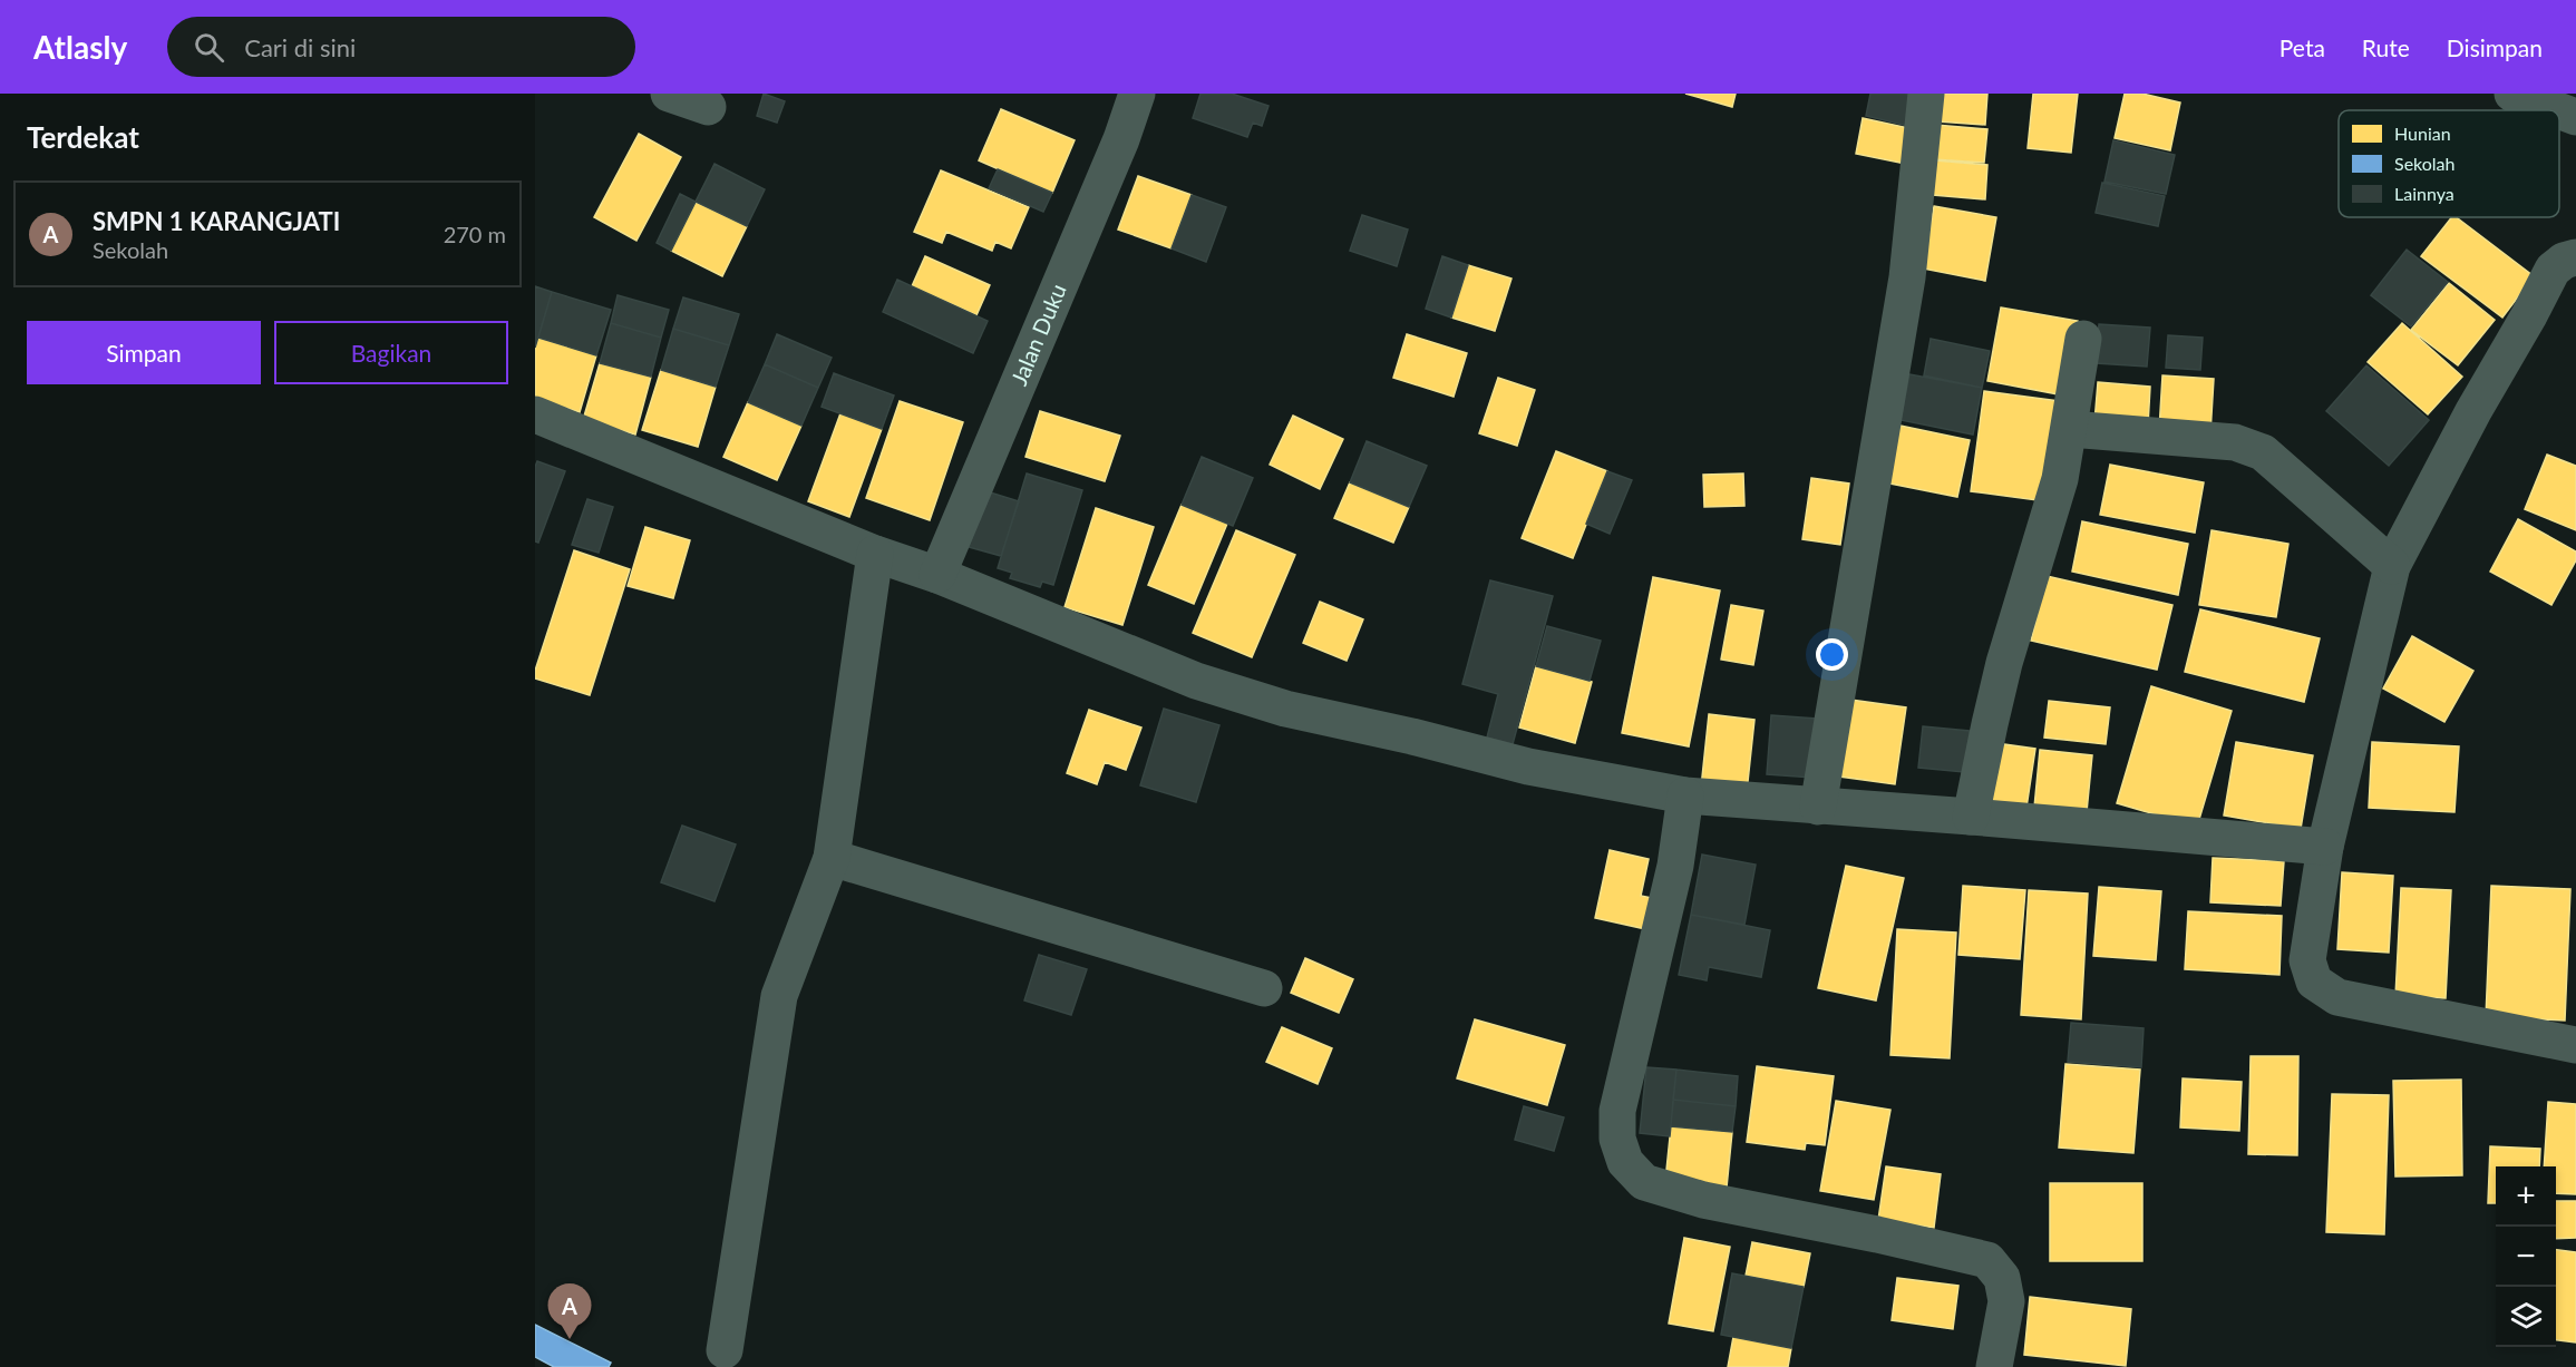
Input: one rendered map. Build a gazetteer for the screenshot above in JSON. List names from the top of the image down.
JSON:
{
  "streets": {
    "street": ["Jalan Duku"]
  },
  "legend": ["Hunian", "Sekolah", "Lainnya"],
  "page": {
    "header": "Atlasly",
    "search": "Cari di sini",
    "nav": ["Peta", "Rute", "Disimpan"],
    "heading": "Terdekat",
    "list": [
      {
        "mark": "A",
        "name": "SMPN 1 KARANGJATI",
        "note": "Sekolah",
        "value": "270 m"
      }
    ],
    "buttons": ["Simpan", "Bagikan"],
    "map_buttons": ["+", "−"],
    "pins": "A"
  }
}
